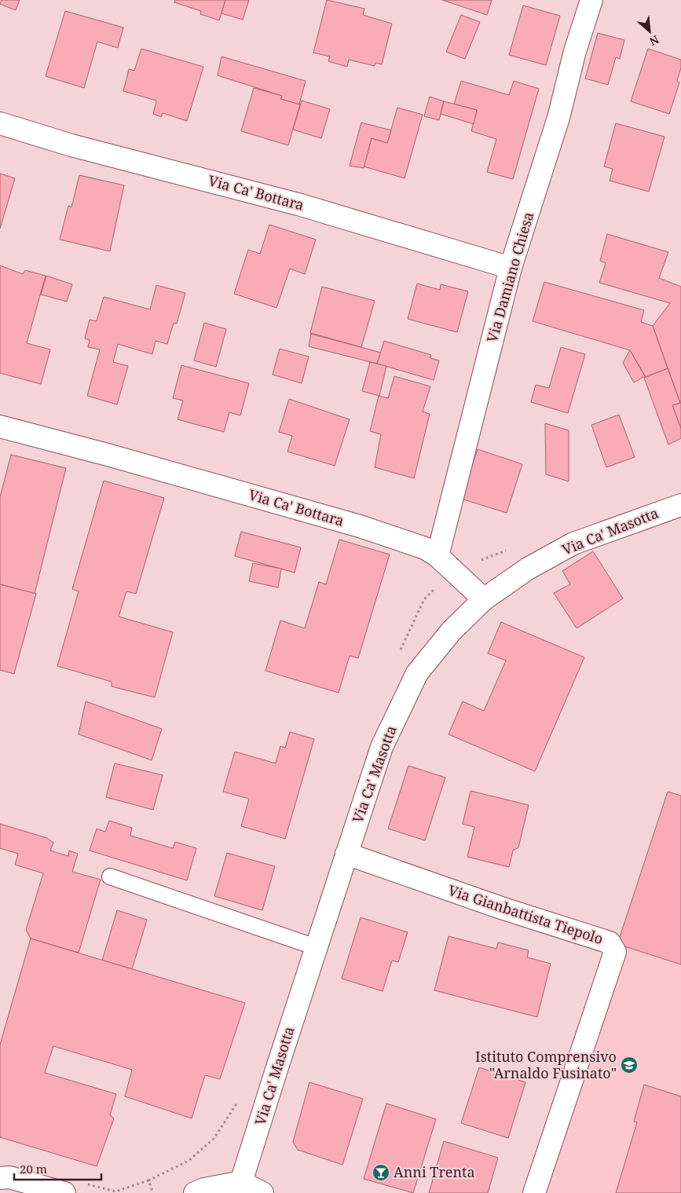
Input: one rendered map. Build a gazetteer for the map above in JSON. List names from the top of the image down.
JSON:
{
  "streets": {
    "street": [
      "Via Ca' Bottara",
      "Via Damiano Chiesa",
      "Via Ca' Masotta",
      "Via Gianbattista Tiepolo"
    ]
  },
  "crossings": [
    ["Via Ca' Bottara", "Via Damiano Chiesa"],
    ["Via Ca' Bottara", "Via Ca' Masotta"],
    ["Via Ca' Masotta", "Via Gianbattista Tiepolo"]
  ],
  "places": {
    "school or university": ["Istituto Comprensivo \"Arnaldo Fusinato\""],
    "bar": ["Anni Trenta"]
  },
  "scale_bar": "20 m",
  "north": "bottom right"
}
